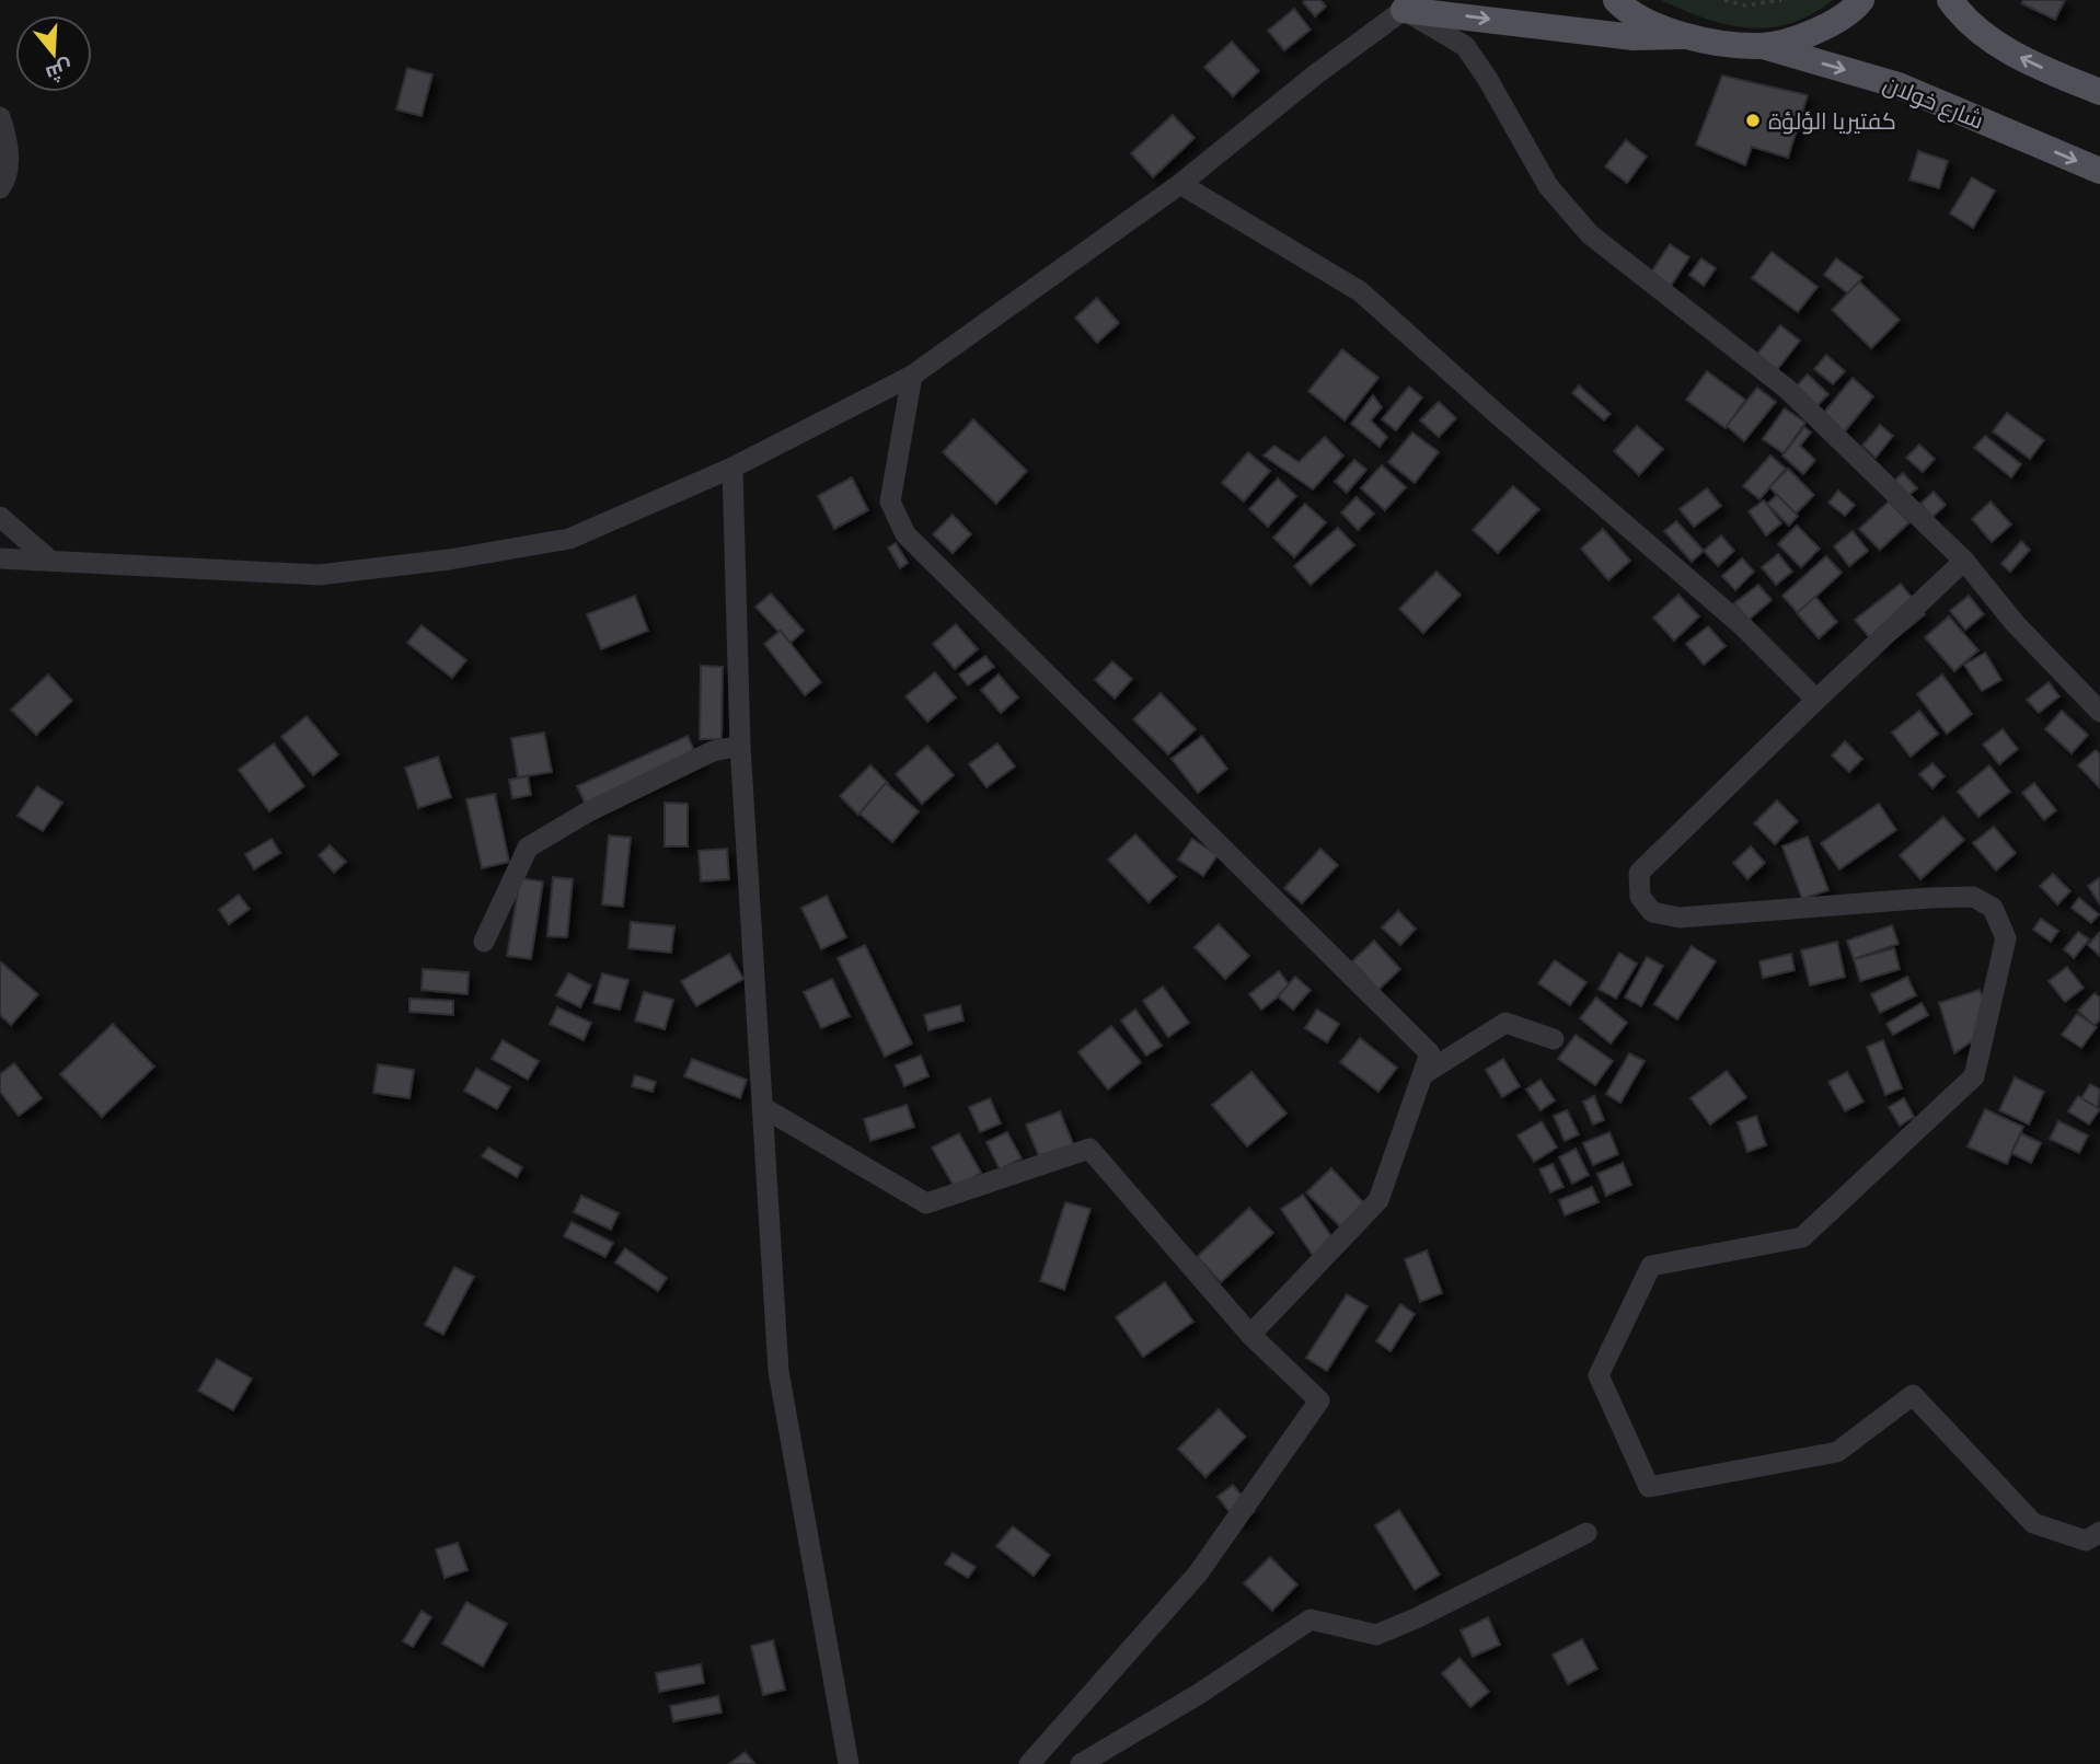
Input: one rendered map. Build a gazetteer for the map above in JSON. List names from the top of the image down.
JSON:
{
  "streets": {
    "main road": ["شارع خولان"]
  },
  "places": ["كفتيريا الؤلؤة"],
  "north": "bottom"
}
